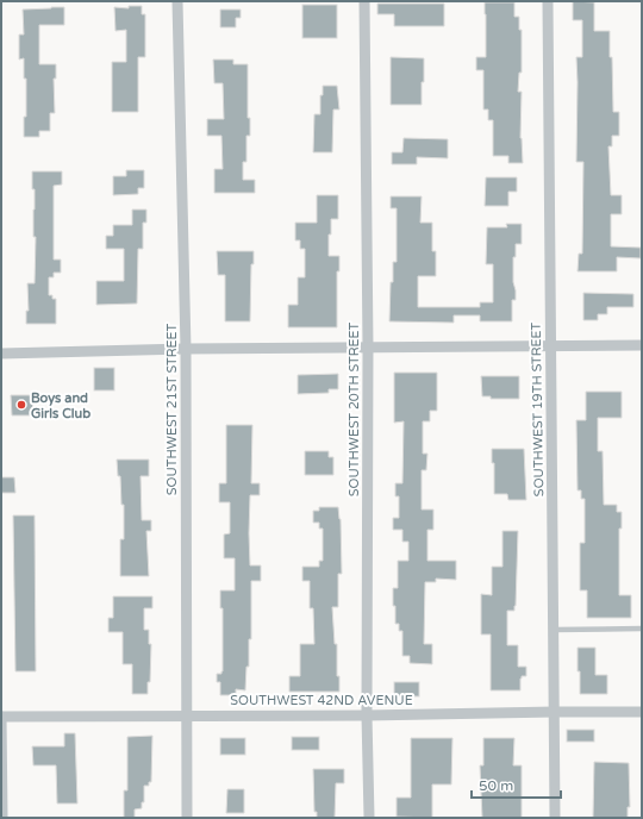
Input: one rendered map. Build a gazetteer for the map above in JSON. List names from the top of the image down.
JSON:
{
  "streets": {
    "street": [
      "SOUTHWEST 21ST STREET",
      "SOUTHWEST 20TH STREET",
      "SOUTHWEST 19TH STREET",
      "SOUTHWEST 42ND AVENUE"
    ]
  },
  "crossings": [
    ["SOUTHWEST 21ST STREET", "SOUTHWEST 42ND AVENUE"],
    ["SOUTHWEST 20TH STREET", "SOUTHWEST 42ND AVENUE"],
    ["SOUTHWEST 19TH STREET", "SOUTHWEST 42ND AVENUE"]
  ],
  "places": ["Boys and Girls Club"],
  "scale_bar": "50 m"
}
